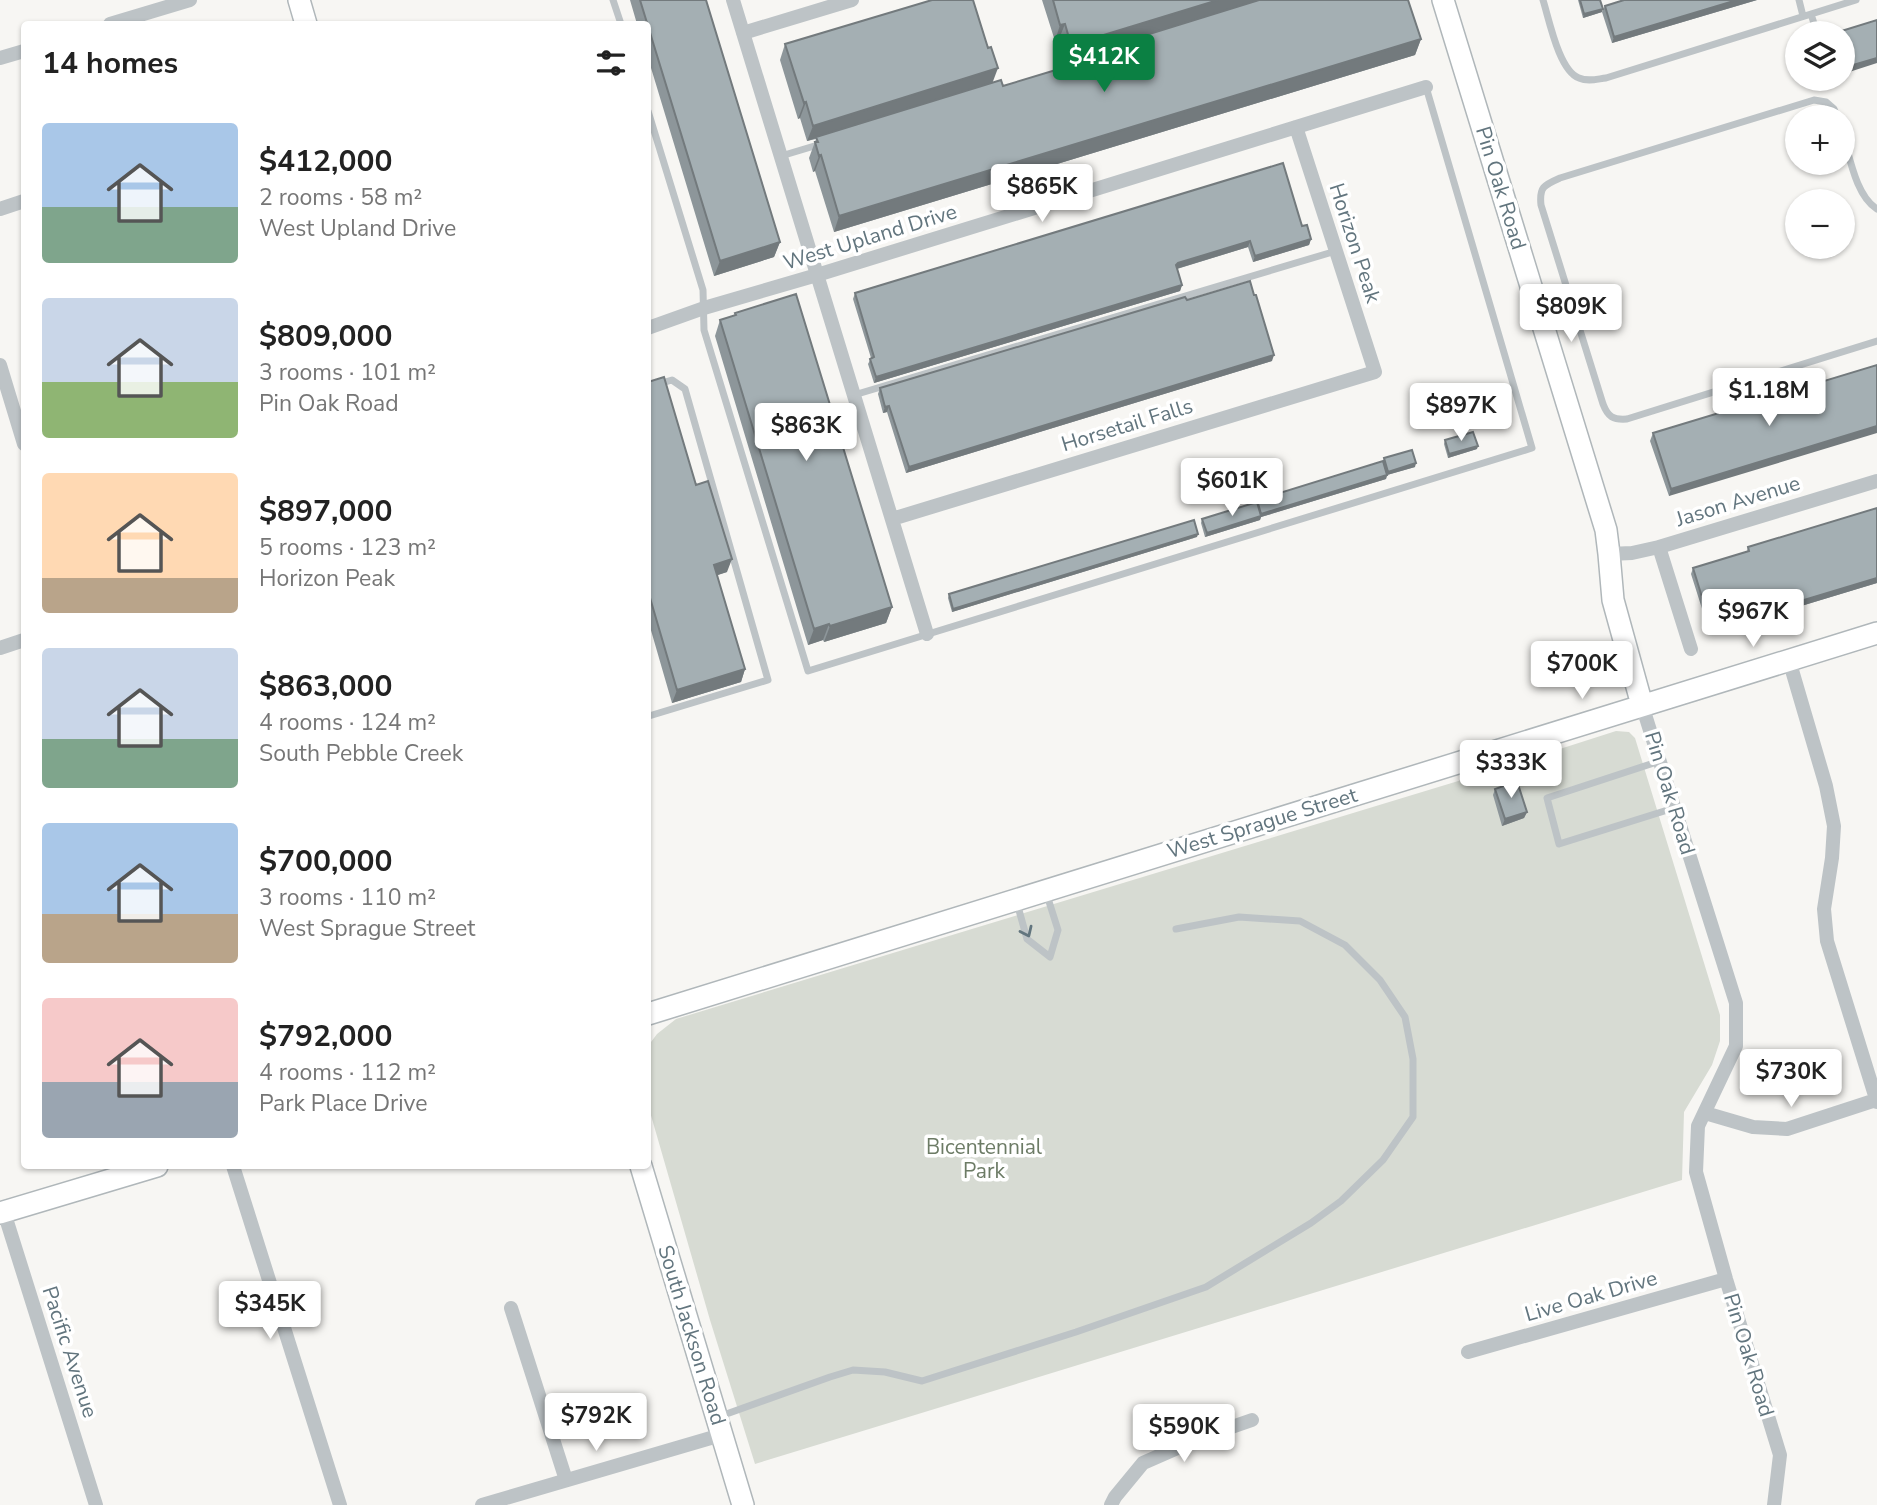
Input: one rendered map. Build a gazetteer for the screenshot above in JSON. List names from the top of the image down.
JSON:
{
  "streets": {
    "street": [
      "Pin Oak Road",
      "West Upland Drive",
      "Horizon Peak",
      "Horsetail Falls",
      "Jason Avenue",
      "West Sprague Street",
      "Live Oak Drive",
      "South Jackson Road",
      "Pacific Avenue"
    ]
  },
  "crossings": [
    ["Pin Oak Road", "Jason Avenue"],
    ["Pin Oak Road", "West Sprague Street"],
    ["Pin Oak Road", "Live Oak Drive"],
    ["West Upland Drive", "Horizon Peak"],
    ["Horizon Peak", "Horsetail Falls"]
  ],
  "parks": ["Bicentennial Park"],
  "page": {
    "map_buttons": ["+", "−"],
    "heading": "14 homes",
    "price": [
      "$412K",
      "$865K",
      "$809K",
      "$1.18M",
      "$897K",
      "$863K",
      "$601K",
      "$967K",
      "$700K",
      "$333K",
      "$730K",
      "$345K",
      "$792K",
      "$590K"
    ],
    "list": [
      {
        "name": "$412,000",
        "note": "2 rooms · 58 m² · West Upland Drive"
      },
      {
        "name": "$809,000",
        "note": "3 rooms · 101 m² · Pin Oak Road"
      },
      {
        "name": "$897,000",
        "note": "5 rooms · 123 m² · Horizon Peak"
      },
      {
        "name": "$863,000",
        "note": "4 rooms · 124 m² · South Pebble Creek"
      },
      {
        "name": "$700,000",
        "note": "3 rooms · 110 m² · West Sprague Street"
      },
      {
        "name": "$792,000",
        "note": "4 rooms · 112 m² · Park Place Drive"
      }
    ]
  }
}
